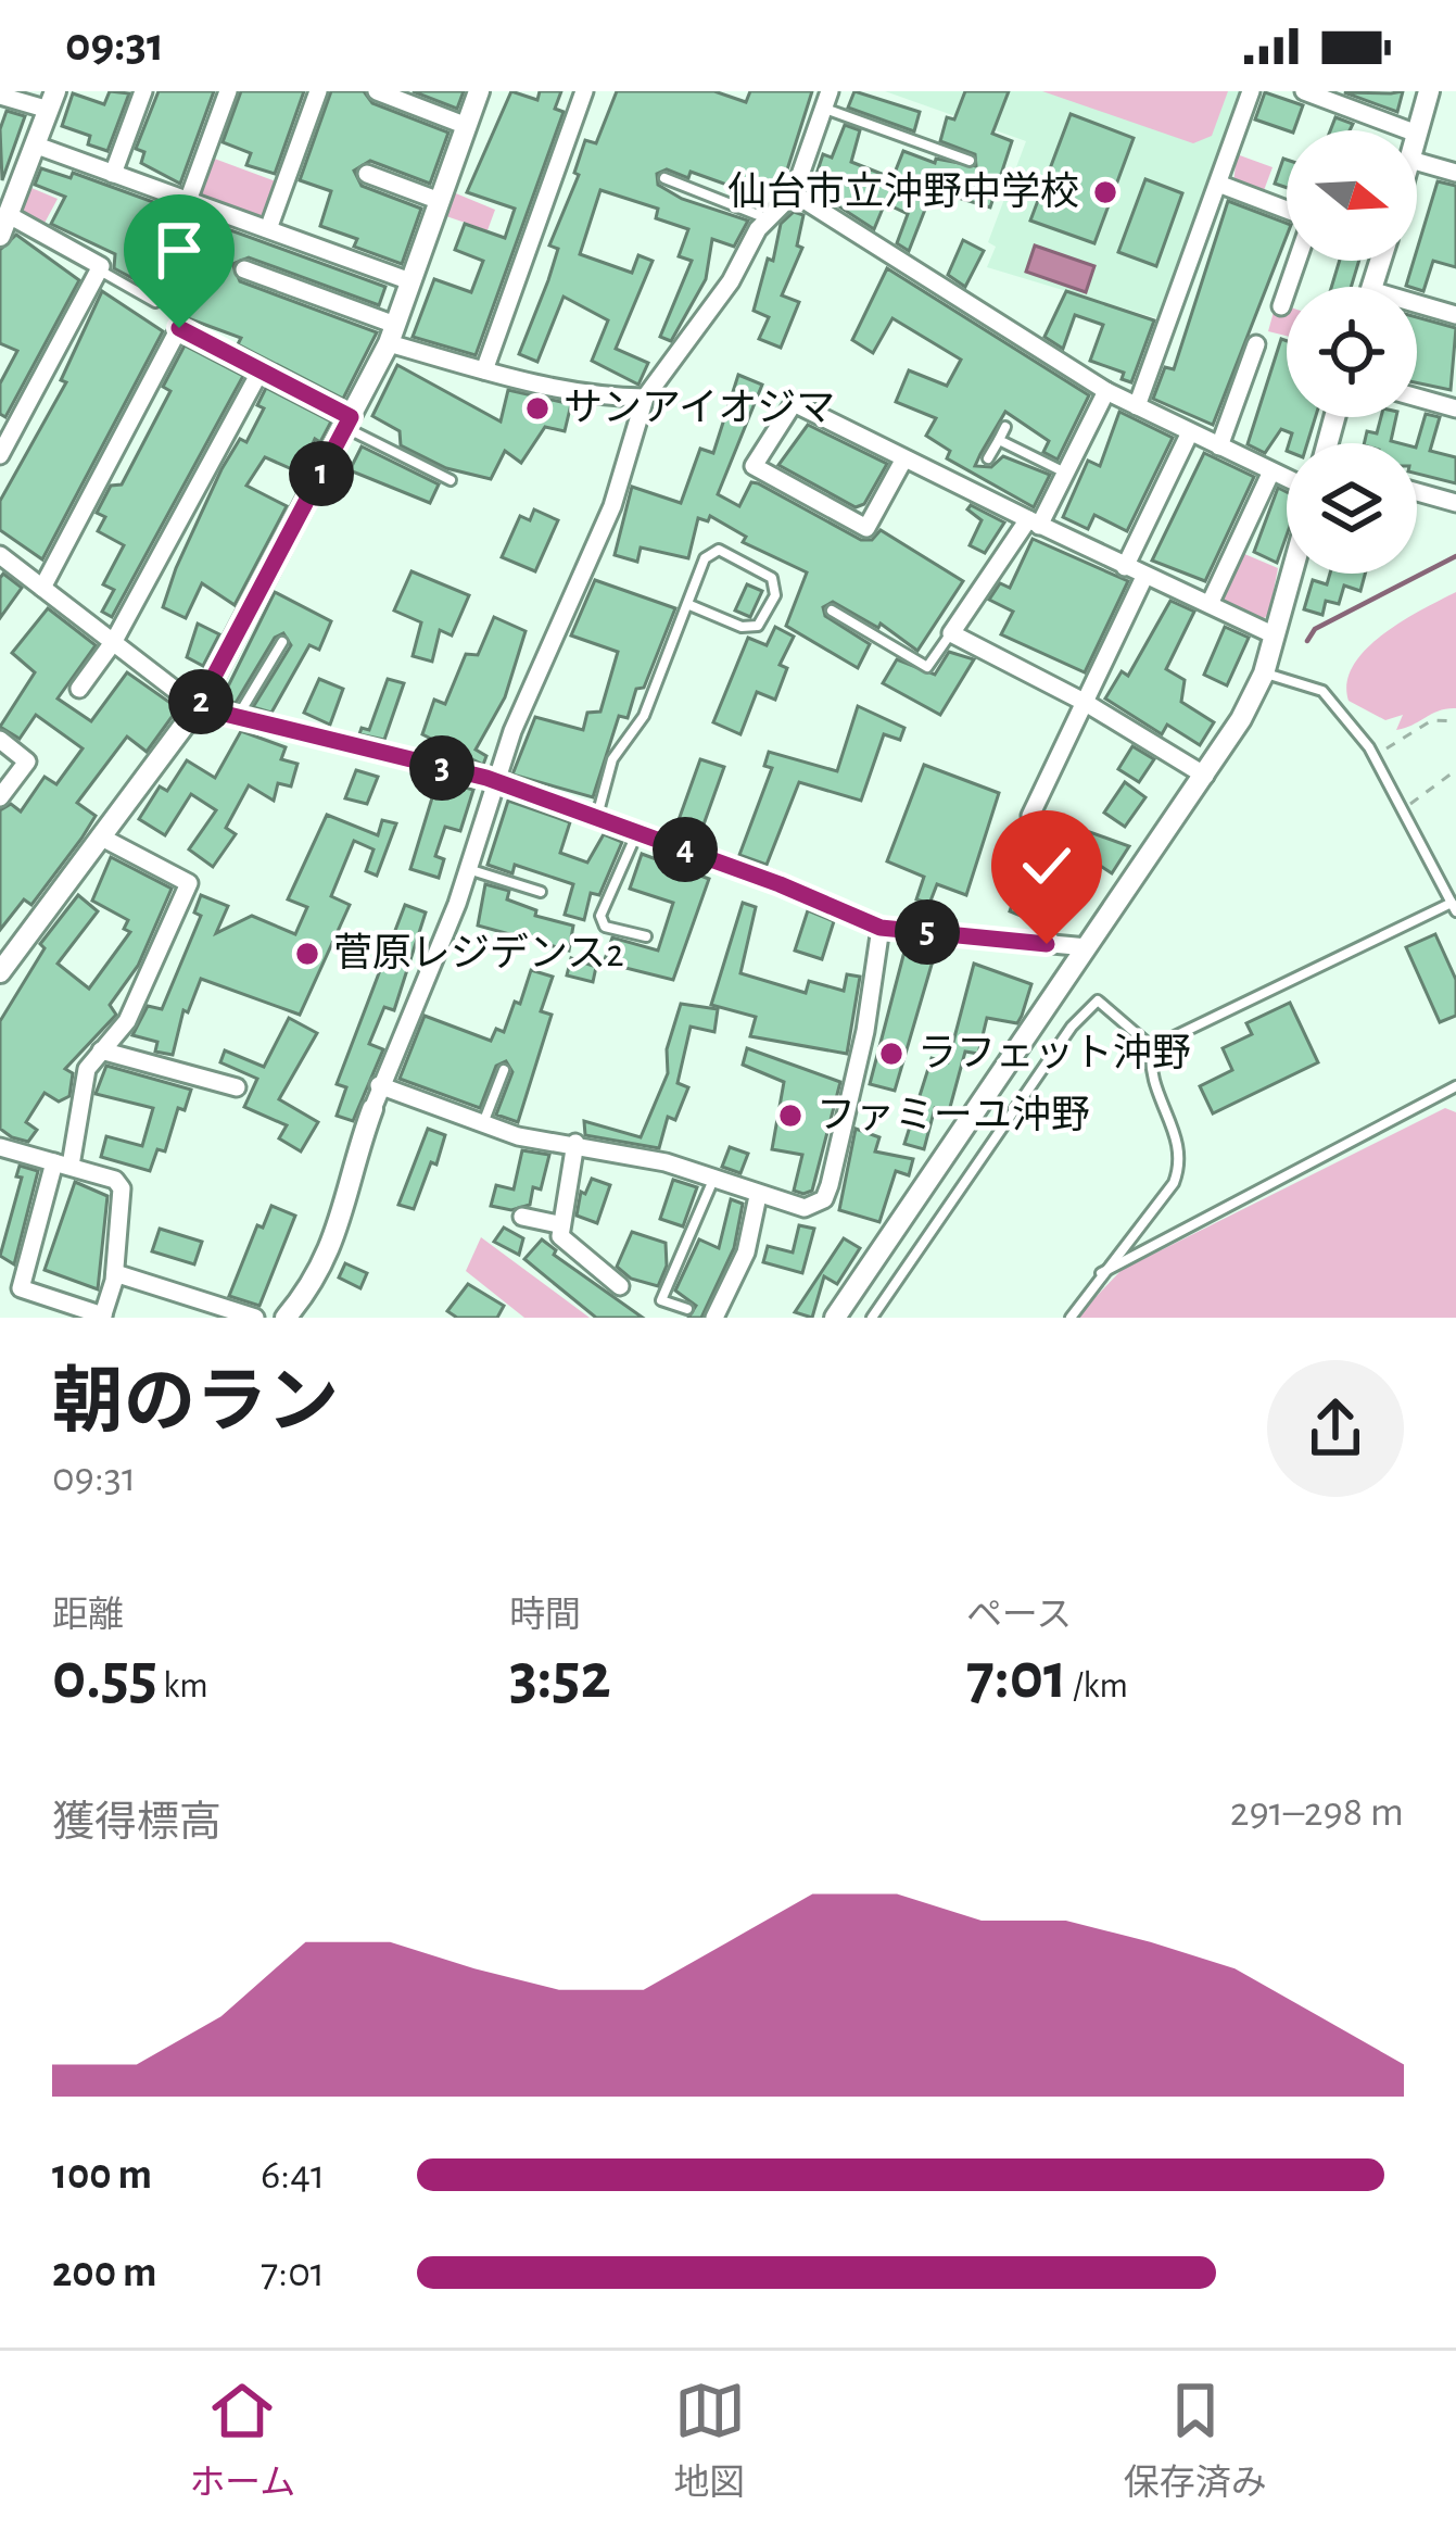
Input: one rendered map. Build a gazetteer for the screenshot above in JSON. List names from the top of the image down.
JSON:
{
  "places": [
    "仙台市立沖野中学校",
    "サンアイオジマ",
    "菅原レジデンス2",
    "ラフェット沖野",
    "ファミーユ沖野"
  ],
  "north": "right",
  "page": {
    "status": "09:31",
    "pins": [
      "1",
      "2",
      "3",
      "4",
      "5"
    ],
    "heading": ["朝のラン", "09:31"],
    "stats": [
      ["距離", "0.55 km"],
      ["時間", "3:52"],
      ["ペース", "7:01 /km"]
    ],
    "chart": ["獲得標高", "291–298 m"],
    "list": [
      {
        "name": "100 m",
        "note": "6:41"
      },
      {
        "name": "200 m",
        "note": "7:01"
      }
    ],
    "tabs": ["ホーム", "地図", "保存済み"]
  }
}
